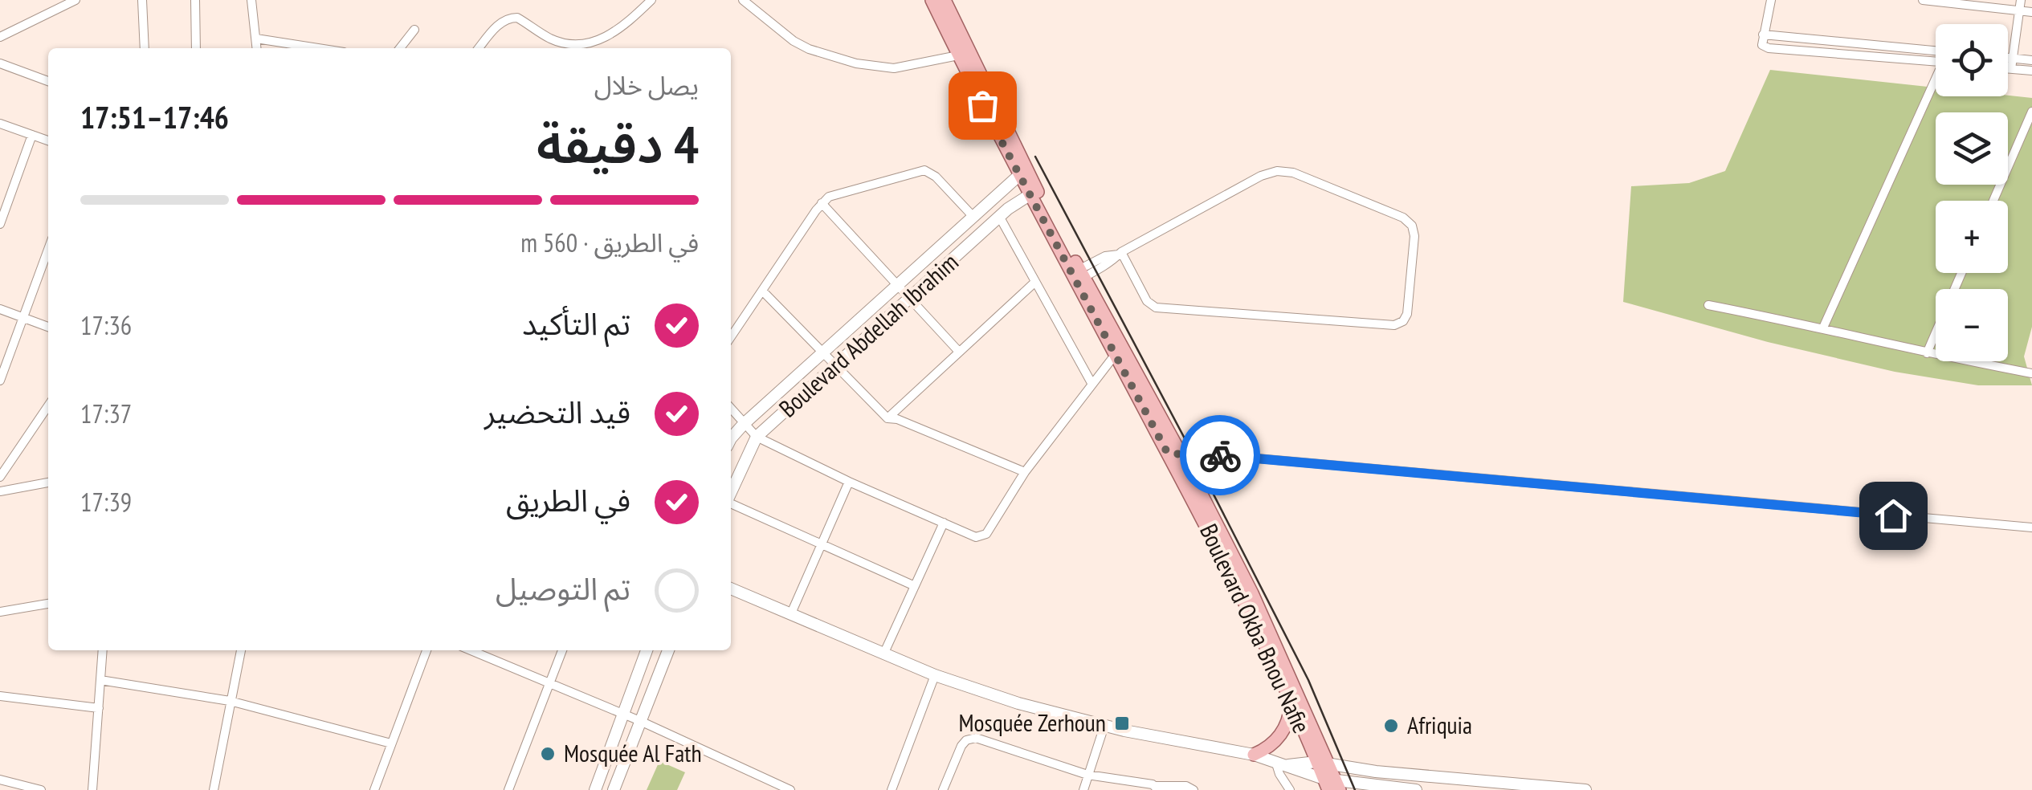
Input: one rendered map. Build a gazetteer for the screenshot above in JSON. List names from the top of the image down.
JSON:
{
  "streets": {
    "main road": ["Boulevard Okba Bnou Nafie"],
    "street": ["Boulevard Abdellah Ibrahim"]
  },
  "crossings": [
    ["Boulevard Abdellah Ibrahim", "Boulevard Okba Bnou Nafie"]
  ],
  "places": {
    "transit": ["Mosquée Zerhoun"],
    "other": ["Afriquia", "Mosquée Al Fath"]
  },
  "page": {
    "map_buttons": ["+", "−"],
    "heading": ["4 دقيقة", "يصل خلال", "17:46–17:51"],
    "bar": "في الطريق · 560 m",
    "list": [
      ["تم التأكيد", "17:36"],
      ["قيد التحضير", "17:37"],
      ["في الطريق", "17:39"],
      "تم التوصيل"
    ]
  }
}
